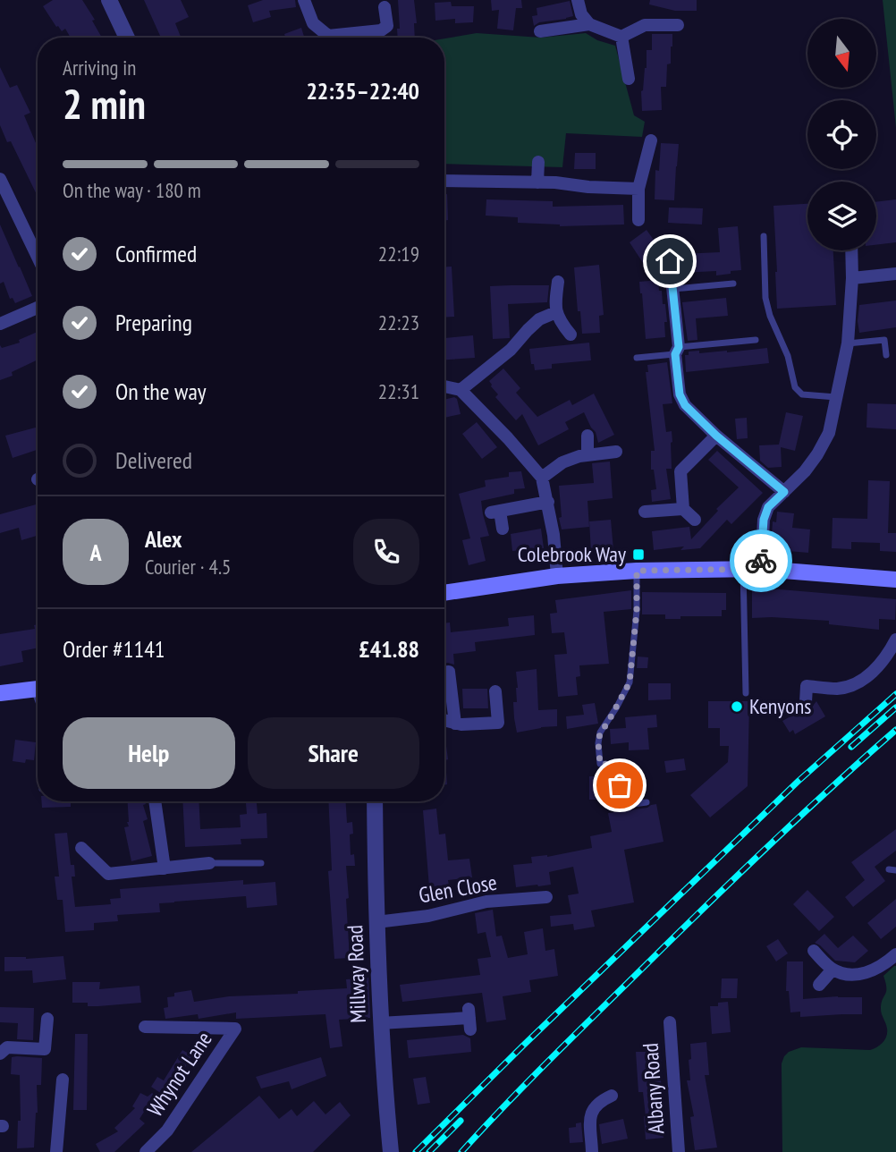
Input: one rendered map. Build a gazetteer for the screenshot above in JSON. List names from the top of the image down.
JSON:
{
  "streets": {
    "street": [
      "Glen Close",
      "Millway Road",
      "Whynot Lane",
      "Albany Road"
    ]
  },
  "crossings": [
    ["Glen Close", "Millway Road"]
  ],
  "places": {
    "transit": ["Colebrook Way"],
    "other": ["Kenyons"]
  },
  "north": "bottom",
  "page": {
    "heading": ["2 min", "Arriving in", "22:35–22:40"],
    "panel": [
      "Alex",
      "Courier · 4.5",
      "Order #1141",
      "£41.88"
    ],
    "bar": "On the way · 180 m",
    "list": [
      ["Confirmed", "22:19"],
      ["Preparing", "22:23"],
      ["On the way", "22:31"],
      "Delivered"
    ],
    "round": "A",
    "buttons": ["Help", "Share"]
  }
}
